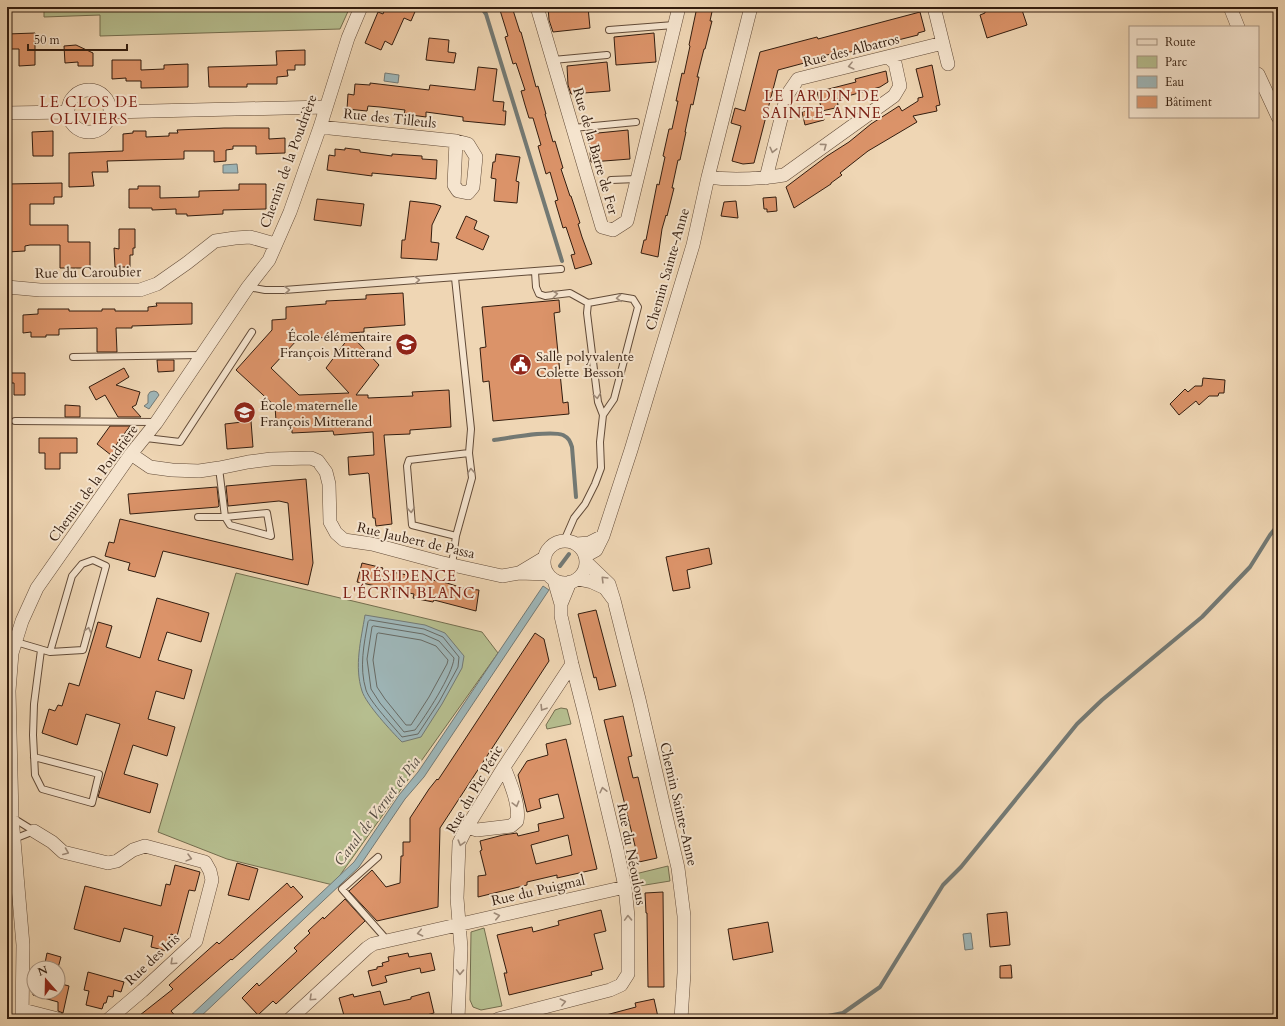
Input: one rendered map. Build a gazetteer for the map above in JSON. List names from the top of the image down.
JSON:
{
  "streets": {
    "street": [
      "Rue des Albatros",
      "Rue des Tilleuls",
      "Rue de la Barre de Fer",
      "Chemin de la Poudrière",
      "Chemin Sainte-Anne",
      "Rue du Caroubier",
      "Rue Jaubert de Passa",
      "Rue du Pic Péric",
      "Rue du Néoulous",
      "Rue du Puigmal",
      "Rue des Iris"
    ]
  },
  "crossings": [
    ["Rue des Tilleuls", "Chemin de la Poudrière"],
    ["Chemin de la Poudrière", "Rue du Caroubier"],
    ["Chemin de la Poudrière", "Rue Jaubert de Passa"],
    ["Chemin Sainte-Anne", "Rue Jaubert de Passa"],
    ["Chemin Sainte-Anne", "Rue du Néoulous"],
    ["Rue Jaubert de Passa", "Rue du Néoulous"],
    ["Rue du Pic Péric", "Rue du Néoulous"],
    ["Rue du Pic Péric", "Rue du Puigmal"],
    ["Rue du Néoulous", "Rue du Puigmal"]
  ],
  "one_way": ["Rue des Albatros", "Rue du Pic Péric"],
  "districts": ["LE JARDIN DE SAINTE-ANNE", "LE CLOS DE OLIVIERS", "RÉSIDENCE L'ÉCRIN BLANC"],
  "water": ["Canal de Vernet et Pia"],
  "places": {
    "school or university": ["École élémentaire François Mitterand", "École maternelle François Mitterand"],
    "public building": ["Salle polyvalente Colette Besson"]
  },
  "legend": [
    "Route",
    "Parc",
    "Eau",
    "Bâtiment"
  ],
  "scale_bar": "50 m",
  "north": "top"
}
